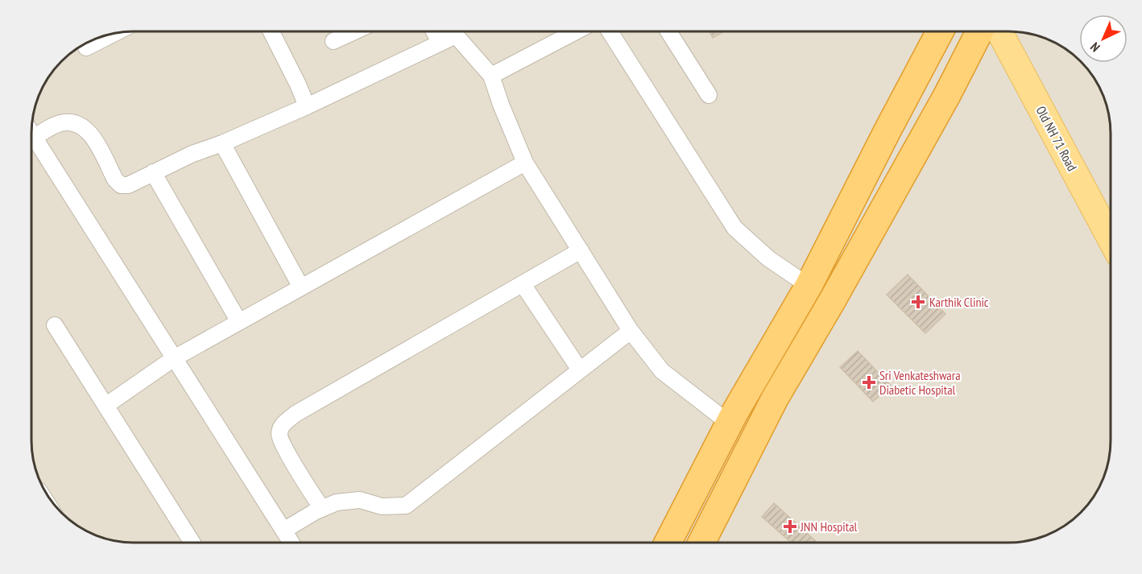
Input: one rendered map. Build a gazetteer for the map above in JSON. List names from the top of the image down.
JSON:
{
  "streets": {
    "main road": ["Old NH 71 Road"]
  },
  "places": {
    "health": ["Karthik Clinic", "Sri Venkateshwara Diabetic Hospital", "JNN Hospital"]
  },
  "north": "bottom left"
}
